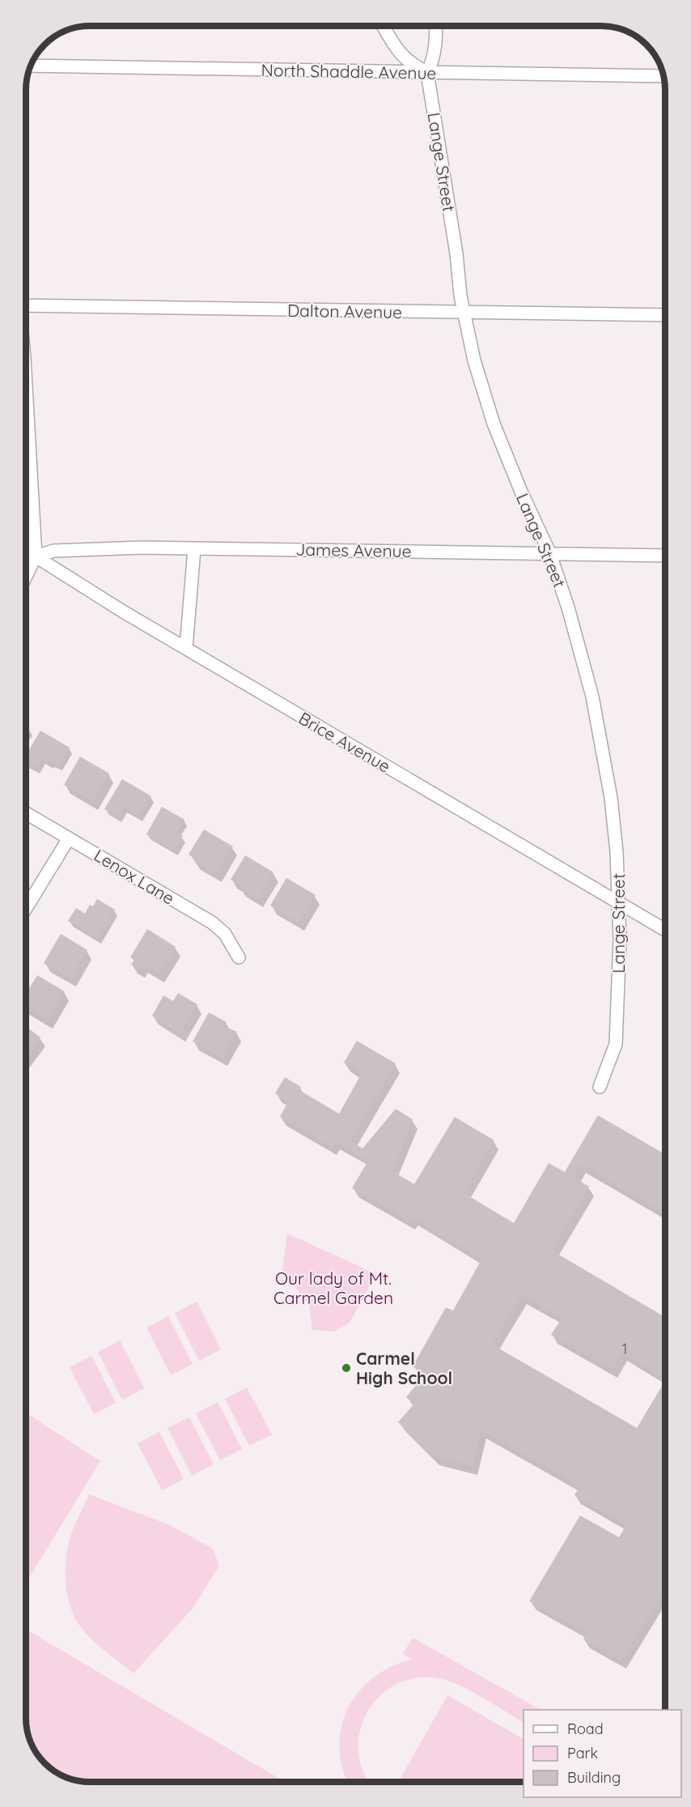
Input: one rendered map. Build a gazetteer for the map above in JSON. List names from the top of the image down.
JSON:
{
  "streets": {
    "street": [
      "North Shaddle Avenue",
      "Lange Street",
      "Dalton Avenue",
      "James Avenue",
      "Brice Avenue",
      "Lenox Lane"
    ]
  },
  "crossings": [
    ["North Shaddle Avenue", "Lange Street"],
    ["Lange Street", "Dalton Avenue"],
    ["Lange Street", "James Avenue"],
    ["Lange Street", "Brice Avenue"],
    ["James Avenue", "Brice Avenue"]
  ],
  "parks": ["Our lady of Mt. Carmel Garden"],
  "places": ["Carmel High School"],
  "house_numbers": ["1"],
  "legend": ["Road", "Park", "Building"]
}
